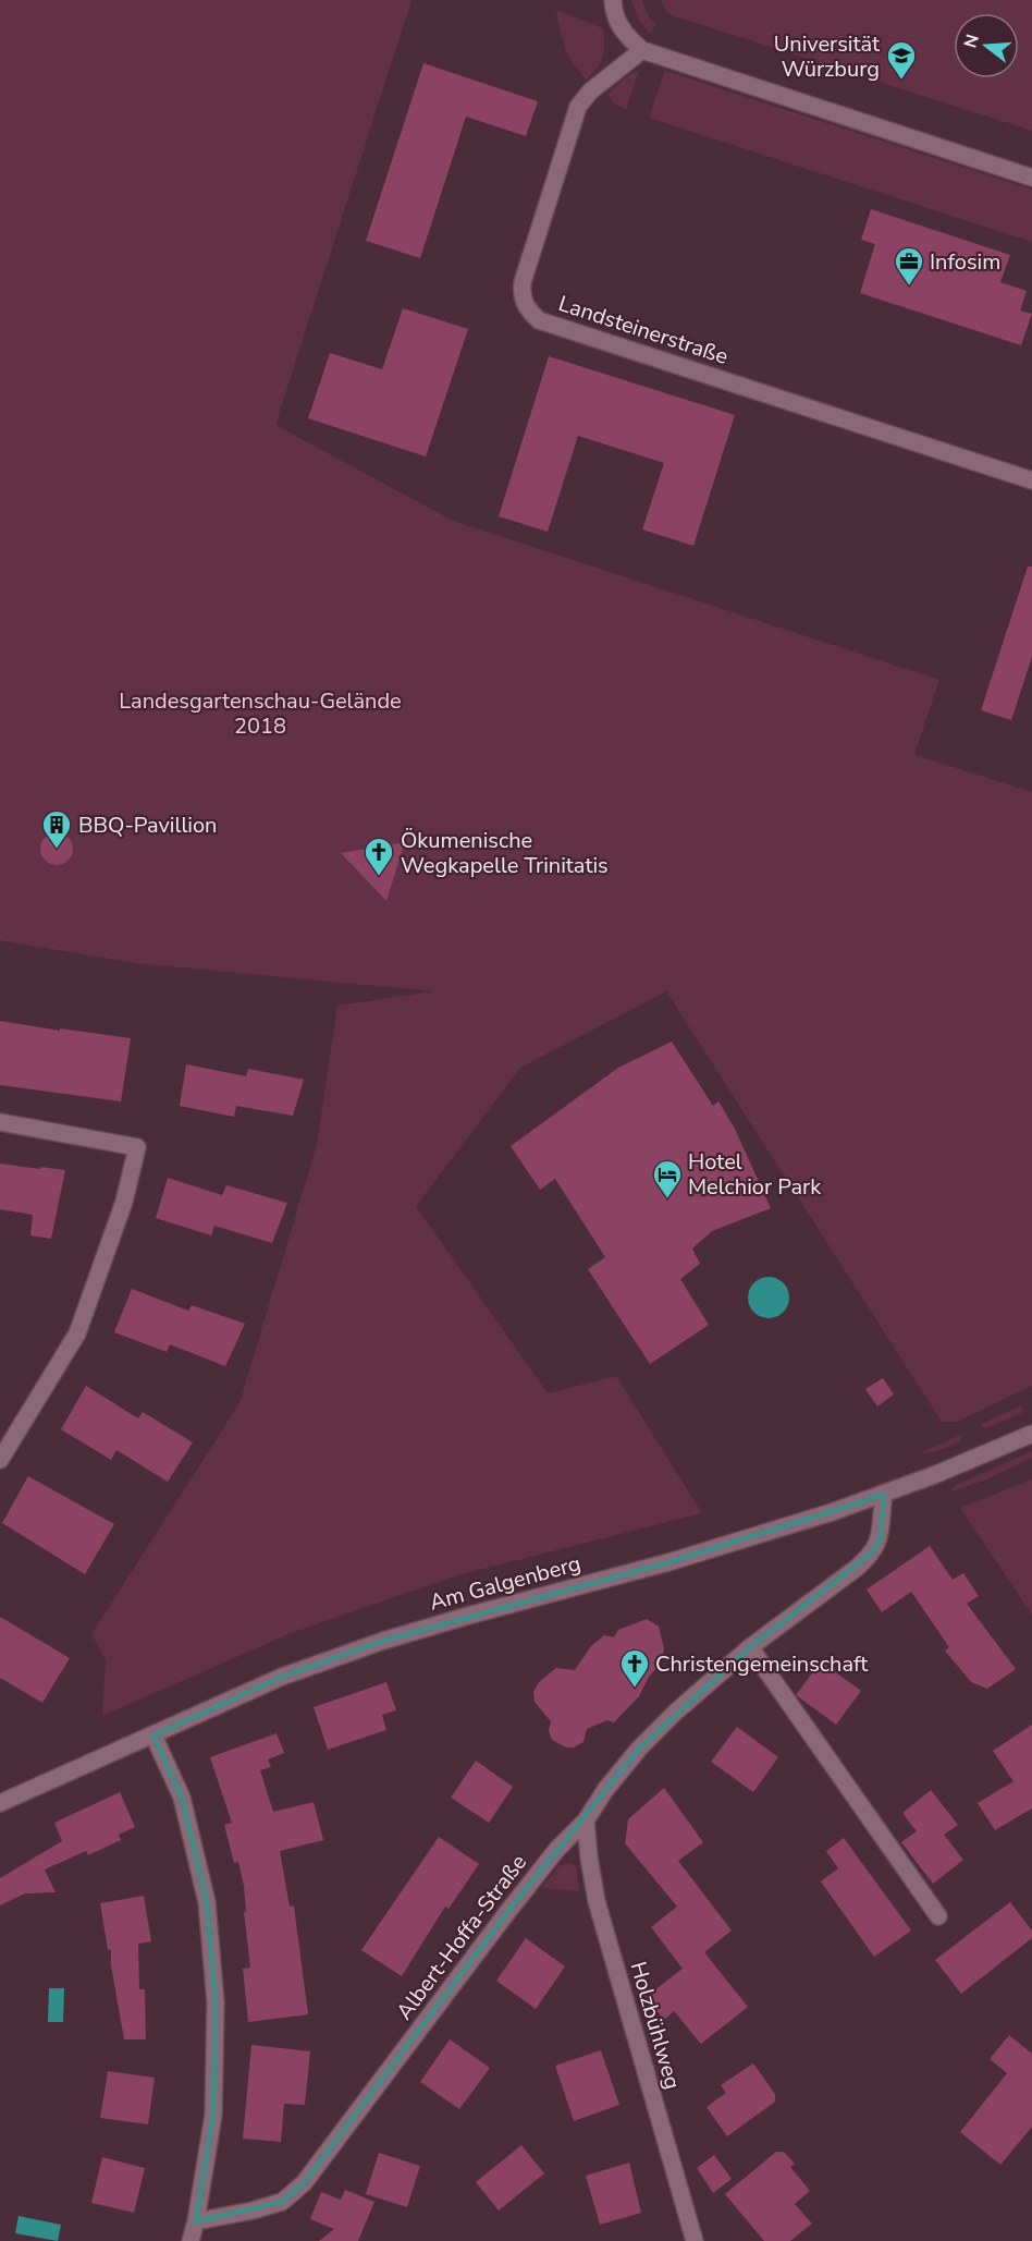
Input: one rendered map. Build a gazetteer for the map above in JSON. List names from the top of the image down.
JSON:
{
  "streets": {
    "street": [
      "Landsteinerstraße",
      "Am Galgenberg",
      "Albert-Hoffa-Straße",
      "Holzbühlweg"
    ]
  },
  "crossings": [
    ["Am Galgenberg", "Albert-Hoffa-Straße"],
    ["Albert-Hoffa-Straße", "Holzbühlweg"]
  ],
  "parks": ["Landesgartenschau-Gelände 2018"],
  "places": {
    "school or university": ["Universität Würzburg"],
    "office": ["Infosim"],
    "building": ["BBQ-Pavillion"],
    "church": ["Ökumenische Wegkapelle Trinitatis", "Christengemeinschaft"],
    "hotel": ["Hotel Melchior Park"]
  },
  "north": "left"
}
